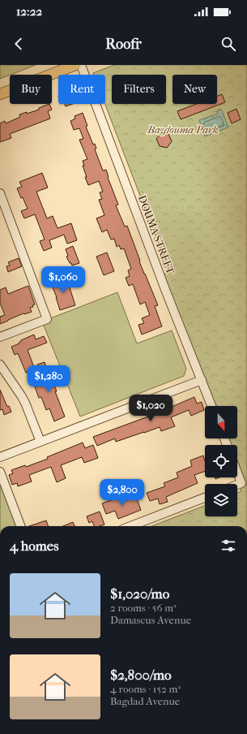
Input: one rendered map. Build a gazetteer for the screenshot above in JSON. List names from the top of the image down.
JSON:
{
  "streets": {
    "street": ["DOUMA STREET"]
  },
  "parks": ["Bagdouma Park"],
  "north": "bottom",
  "page": {
    "status": "12:22",
    "header": "Roofr",
    "chip": [
      "Buy",
      "Rent",
      "Filters",
      "New"
    ],
    "price": [
      "$1,060",
      "$1,280",
      "$1,020",
      "$2,800"
    ],
    "heading": "4 homes",
    "list": [
      {
        "name": "$1,020/mo",
        "note": "2 rooms · 56 m² · Damascus Avenue"
      },
      {
        "name": "$2,800/mo",
        "note": "4 rooms · 152 m² · Bagdad Avenue"
      }
    ]
  }
}
